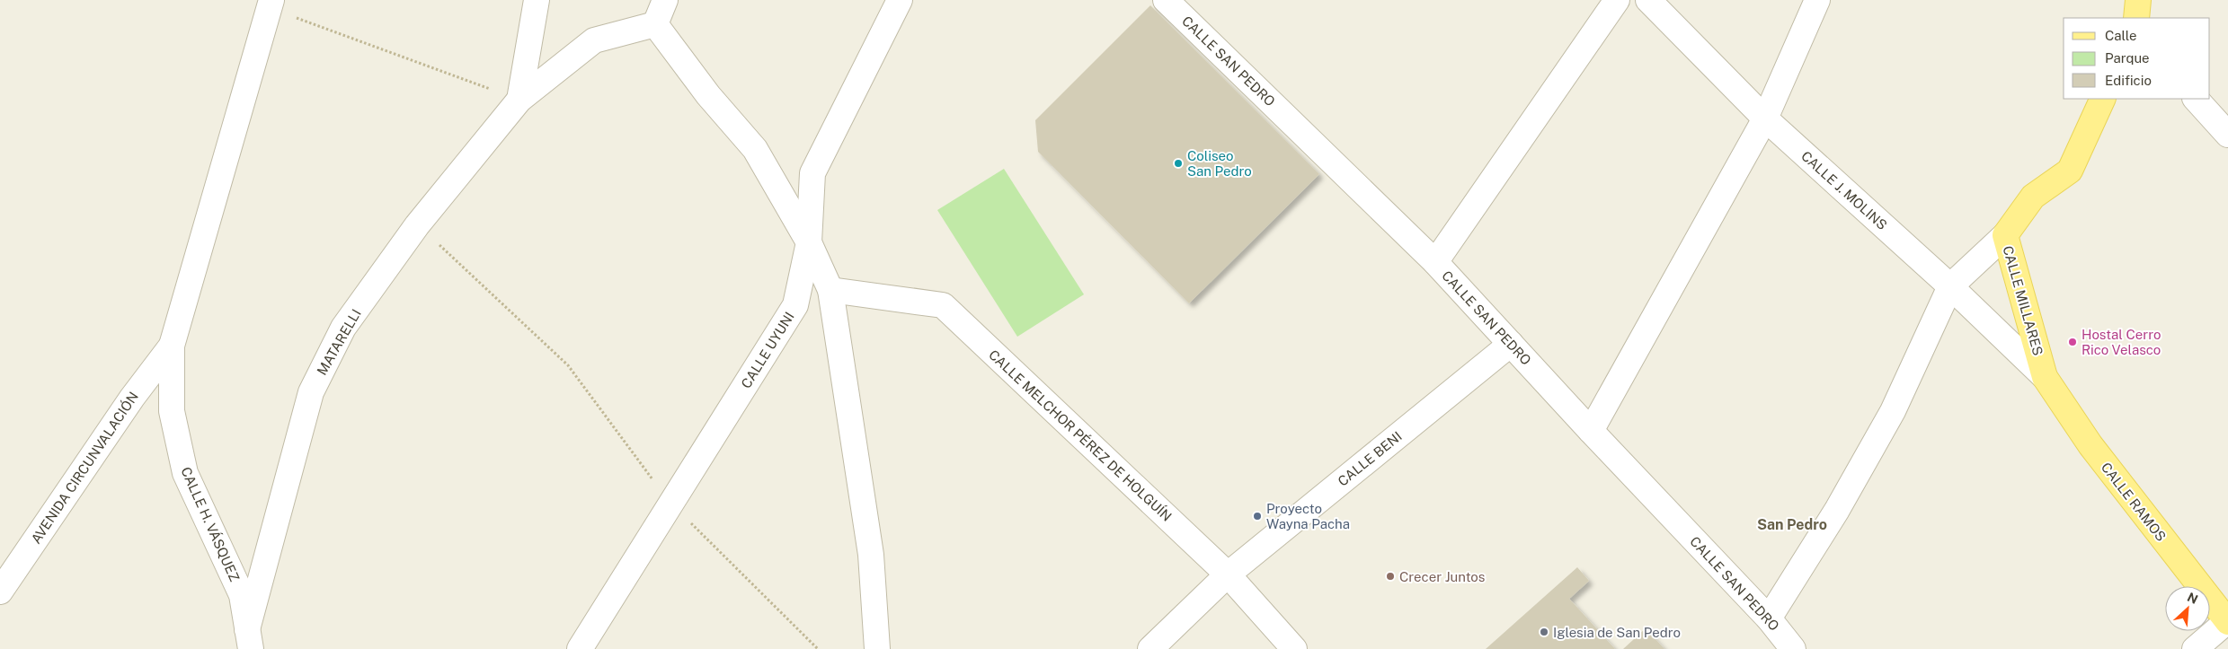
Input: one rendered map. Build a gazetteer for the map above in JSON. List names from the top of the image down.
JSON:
{
  "streets": {
    "main road": ["CALLE MILLARES", "CALLE RAMOS"],
    "street": [
      "CALLE SAN PEDRO",
      "CALLE J. MOLINS",
      "MATARELLI",
      "CALLE UYUNI",
      "CALLE MELCHOR PÉREZ DE HOLGUÍN",
      "CALLE BENI",
      "AVENIDA CIRCUNVALACIÓN",
      "CALLE H. VÁSQUEZ"
    ]
  },
  "crossings": [
    ["CALLE SAN PEDRO", "CALLE BENI"],
    ["CALLE J. MOLINS", "CALLE MILLARES"],
    ["CALLE J. MOLINS", "CALLE RAMOS"],
    ["CALLE MILLARES", "CALLE RAMOS"],
    ["MATARELLI", "CALLE H. VÁSQUEZ"],
    ["CALLE MELCHOR PÉREZ DE HOLGUÍN", "CALLE BENI"],
    ["AVENIDA CIRCUNVALACIÓN", "CALLE H. VÁSQUEZ"]
  ],
  "districts": ["San Pedro"],
  "places": [
    "Coliseo San Pedro",
    "Hostal Cerro Rico Velasco",
    "Proyecto Wayna Pacha",
    "Crecer Juntos",
    "Iglesia de San Pedro"
  ],
  "legend": ["Calle", "Parque", "Edificio"],
  "north": "top right"
}
